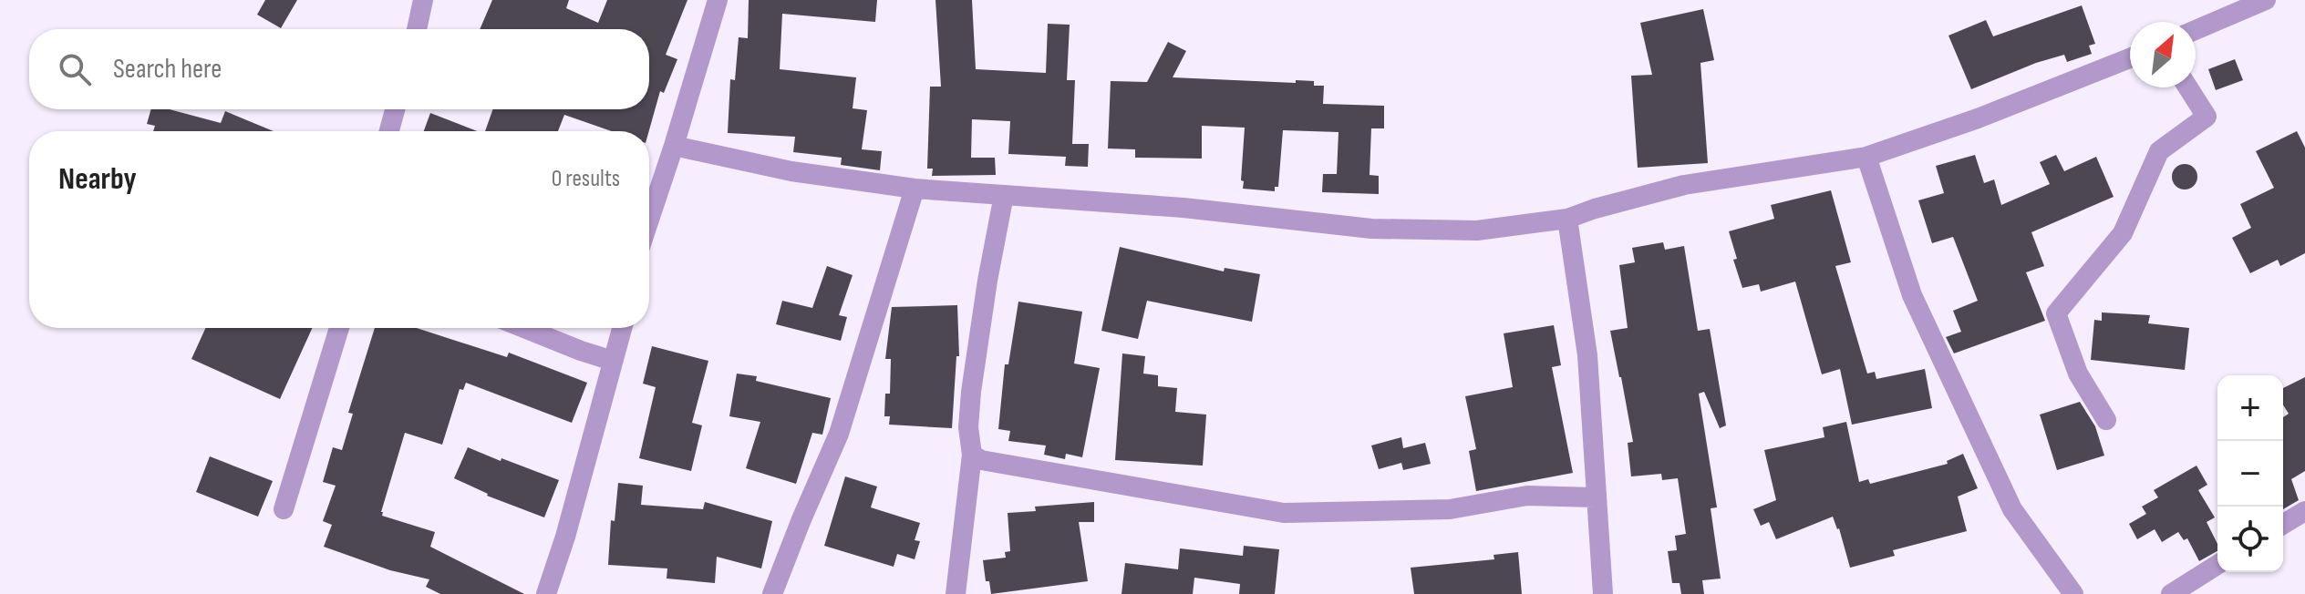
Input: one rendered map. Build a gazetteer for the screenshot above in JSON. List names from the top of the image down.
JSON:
{
  "north": "top right",
  "page": {
    "search": "Search here",
    "heading": ["Nearby", "0 results"],
    "map_buttons": ["+", "−"]
  }
}
